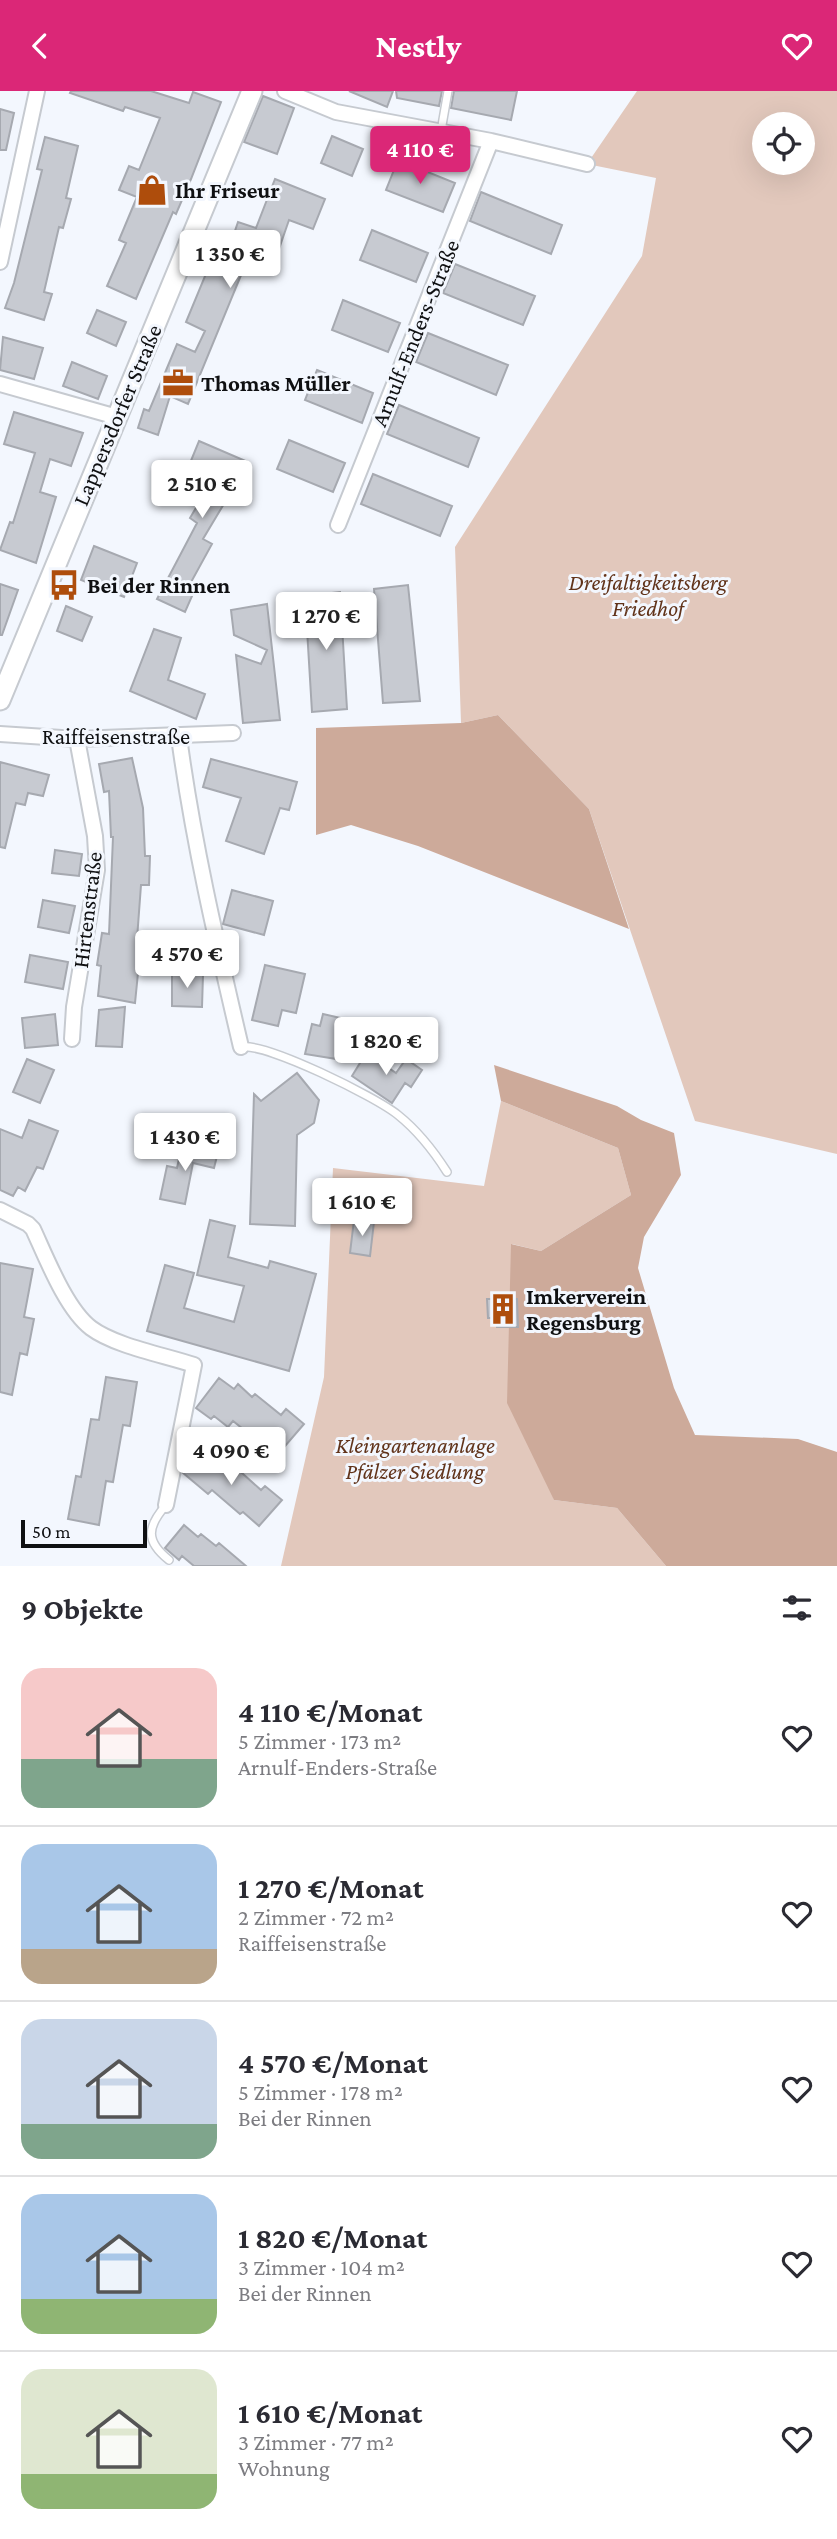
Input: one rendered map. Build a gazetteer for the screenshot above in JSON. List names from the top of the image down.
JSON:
{
  "streets": {
    "street": [
      "Arnulf-Enders-Straße",
      "Lappersdorfer Straße",
      "Raiffeisenstraße",
      "Hirtenstraße"
    ]
  },
  "crossings": [
    ["Raiffeisenstraße", "Hirtenstraße"]
  ],
  "parks": ["Dreifaltigkeitsberg Friedhof", "Kleingartenanlage Pfälzer Siedlung"],
  "places": {
    "shop": ["Ihr Friseur"],
    "office": ["Thomas Müller"],
    "bus stop": ["Bei der Rinnen"],
    "building": ["Imkerverein Regensburg"]
  },
  "scale_bar": "50 m",
  "page": {
    "header": "Nestly",
    "price": [
      "4 110 €",
      "1 350 €",
      "2 510 €",
      "1 270 €",
      "4 570 €",
      "1 820 €",
      "1 430 €",
      "1 610 €",
      "4 090 €"
    ],
    "scale": "50 m",
    "heading": "9 Objekte",
    "list": [
      {
        "name": "4 110 €/Monat",
        "note": "5 Zimmer · 173 m² · Arnulf-Enders-Straße"
      },
      {
        "name": "1 270 €/Monat",
        "note": "2 Zimmer · 72 m² · Raiffeisenstraße"
      },
      {
        "name": "4 570 €/Monat",
        "note": "5 Zimmer · 178 m² · Bei der Rinnen"
      },
      {
        "name": "1 820 €/Monat",
        "note": "3 Zimmer · 104 m² · Bei der Rinnen"
      },
      {
        "name": "1 610 €/Monat",
        "note": "3 Zimmer · 77 m² · Wohnung"
      }
    ]
  }
}
